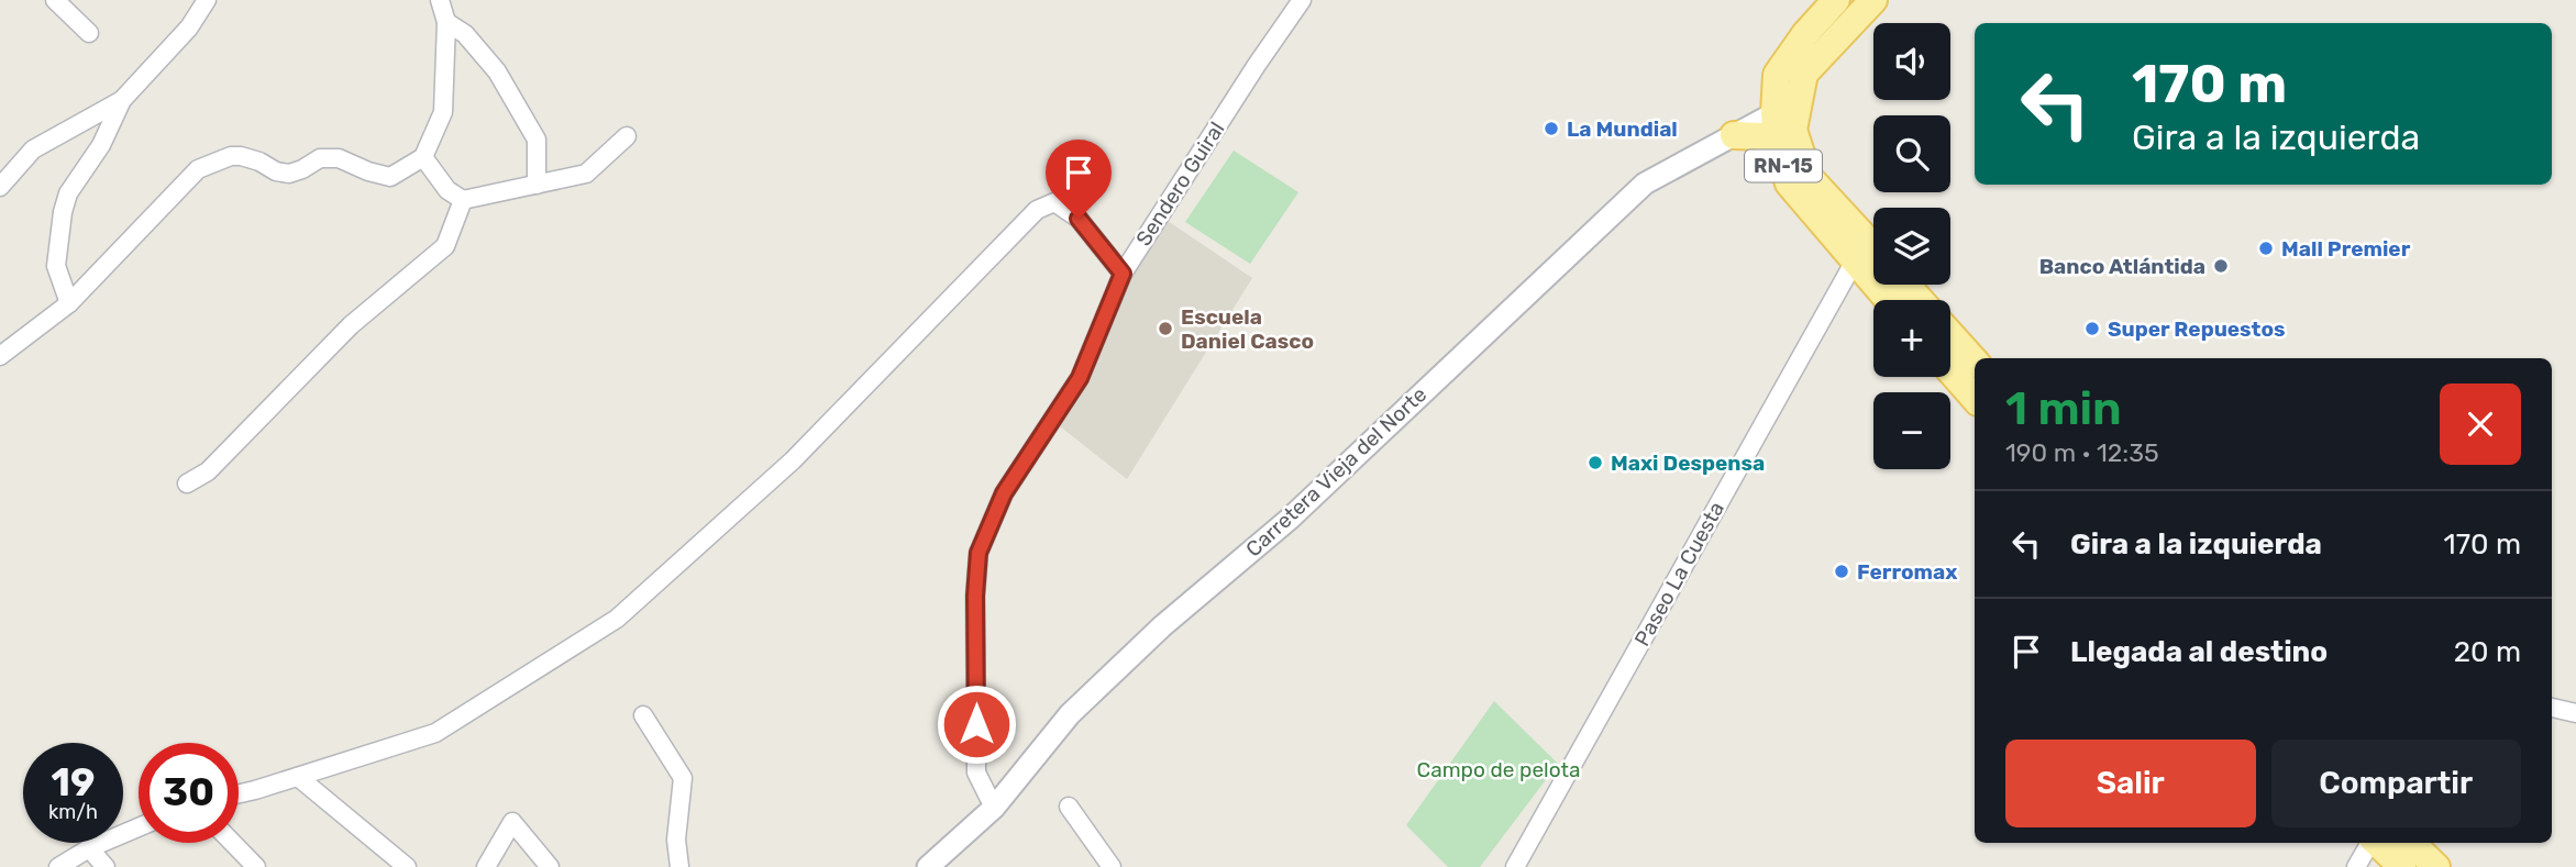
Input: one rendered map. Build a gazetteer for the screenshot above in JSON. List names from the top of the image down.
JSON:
{
  "streets": {
    "main road": ["RN-15"],
    "street": ["Sendero Guiral", "Carretera Vieja del Norte", "Paseo La Cuesta"]
  },
  "crossings": [
    ["RN-15", "Carretera Vieja del Norte"],
    ["RN-15", "Paseo La Cuesta"],
    ["Sendero Guiral", "Carretera Vieja del Norte"]
  ],
  "parks": ["Campo de pelota"],
  "places": [
    "La Mundial",
    "Mall Premier",
    "Banco Atlántida",
    "Escuela Daniel Casco",
    "Super Repuestos",
    "Maxi Despensa",
    "Ferromax"
  ],
  "page": {
    "map_buttons": ["+", "−"],
    "turn": ["170 m", "Gira a la izquierda"],
    "heading": ["1 min", "190 m · 12:35"],
    "list": [
      {
        "name": "Gira a la izquierda",
        "value": "170 m"
      },
      {
        "name": "Llegada al destino",
        "value": "20 m"
      }
    ],
    "buttons": ["Salir", "Compartir"],
    "speed": "19 km/h",
    "limit": "30"
  }
}
